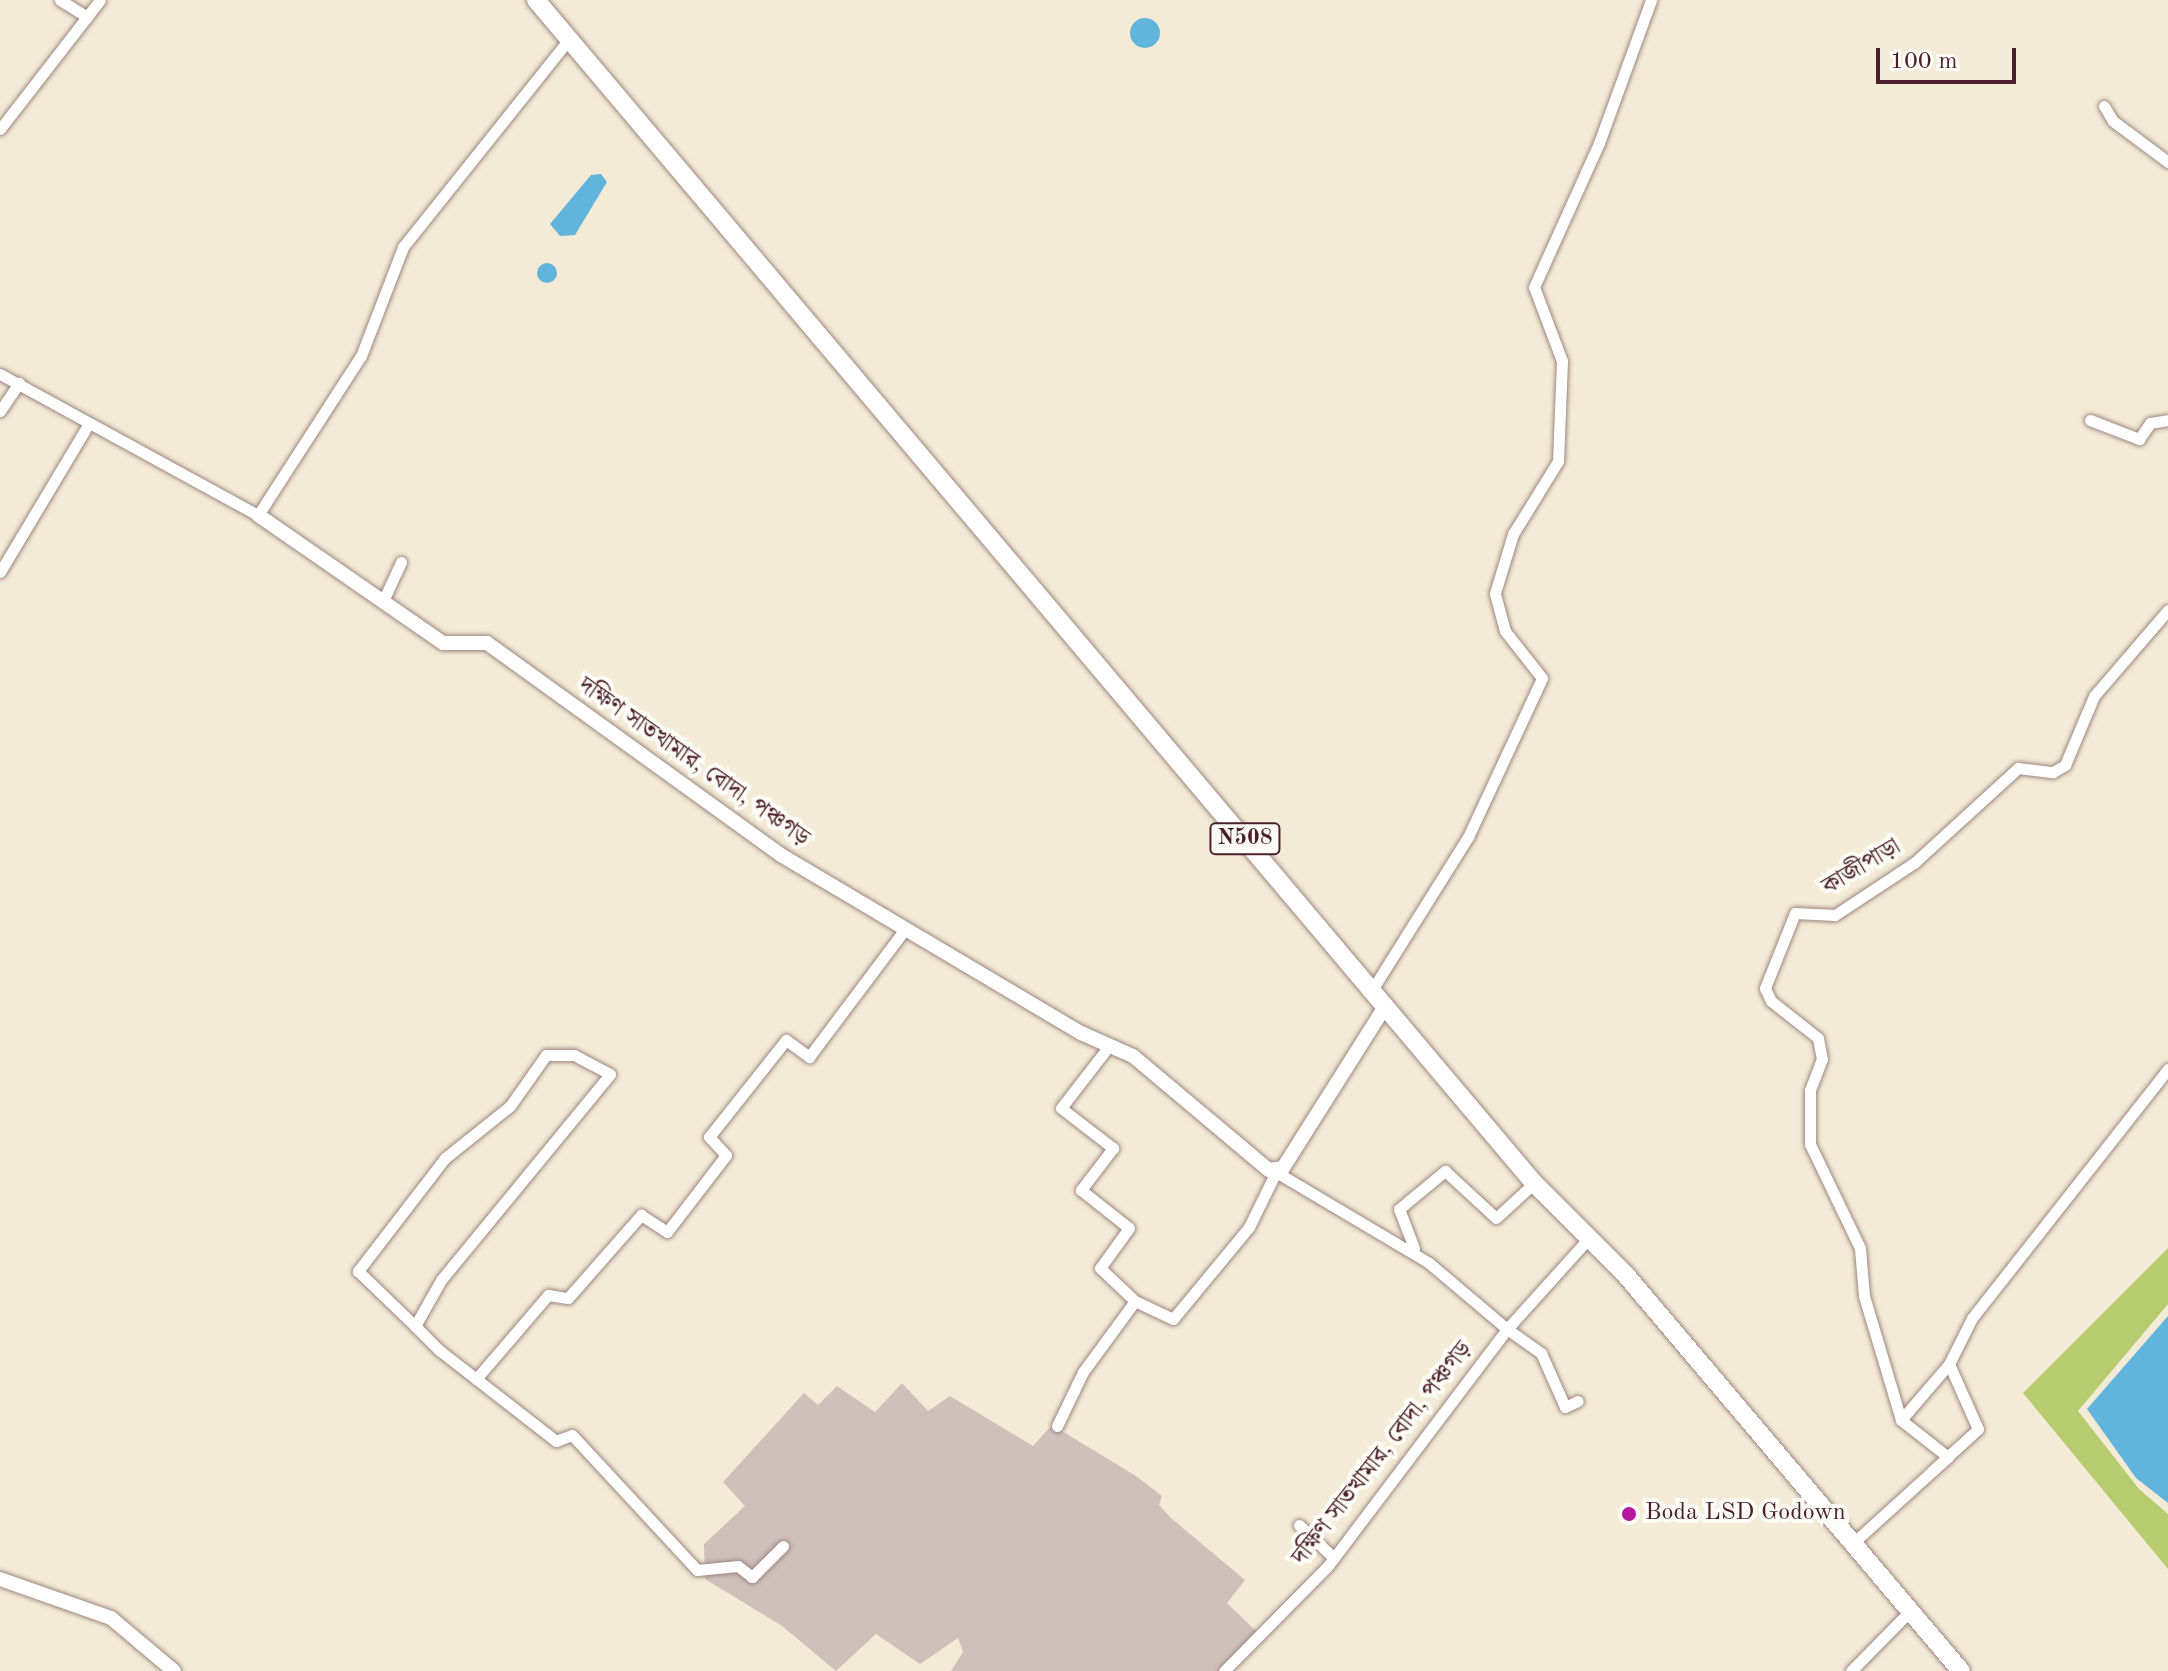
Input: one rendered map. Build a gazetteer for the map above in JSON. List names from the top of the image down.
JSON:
{
  "streets": {
    "highway": ["N508"],
    "street": ["দক্ষিণ সাতখামার, বোদা, পঞ্চগড়", "কাজীপাড়া"]
  },
  "crossings": [
    ["দক্ষিণ সাতখামার, বোদা, পঞ্চগড়", "N508"]
  ],
  "places": ["Boda LSD Godown"],
  "scale_bar": "100 m"
}
